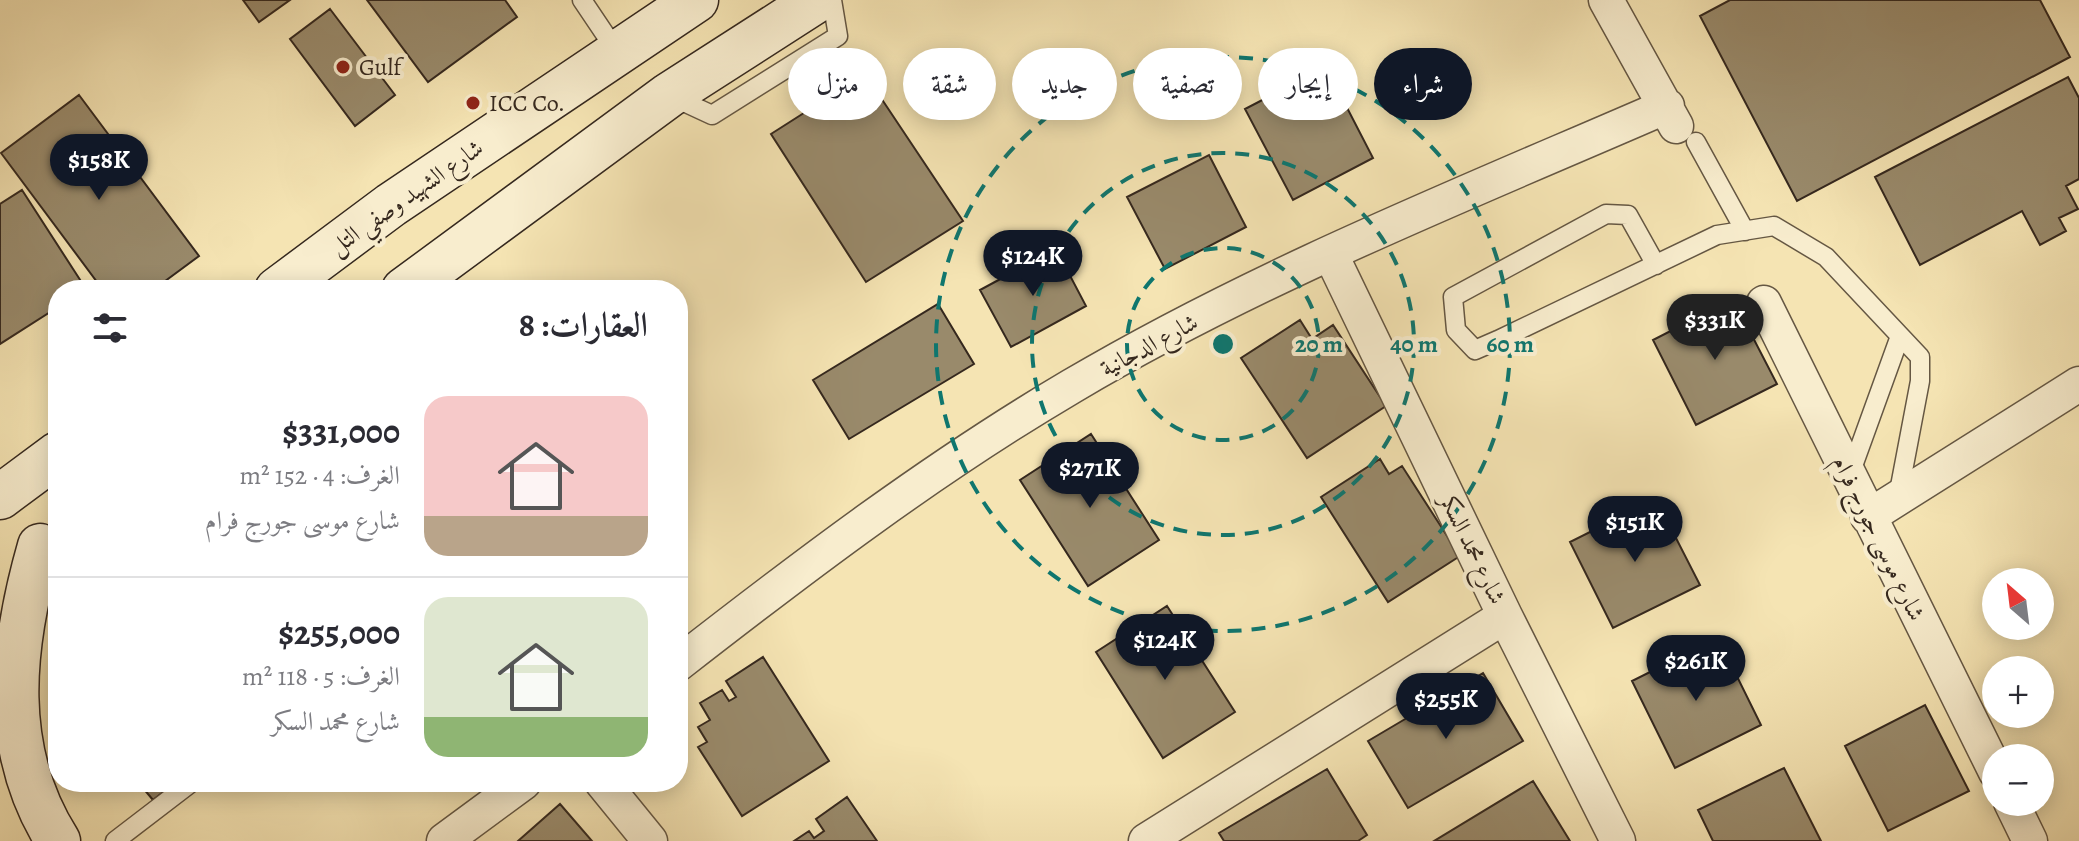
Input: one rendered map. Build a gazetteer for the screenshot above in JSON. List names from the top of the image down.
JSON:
{
  "streets": {
    "main road": ["شارع الشهيد وصفي التل"],
    "street": ["شارع الدجانية", "شارع موسى جورج فرام", "شارع محمد السكر"]
  },
  "crossings": [
    ["شارع الدجانية", "شارع محمد السكر"]
  ],
  "places": ["Gulf", "ICC Co."],
  "north": "top left",
  "page": {
    "chip": [
      "شراء",
      "إيجار",
      "تصفية",
      "جديد",
      "شقة",
      "منزل"
    ],
    "price": [
      "$158K",
      "$124K",
      "$331K",
      "$271K",
      "$151K",
      "$124K",
      "$261K",
      "$255K"
    ],
    "heading": "العقارات: 8",
    "list": [
      {
        "name": "$331,000",
        "note": "الغرف: 4 · 152 m² · شارع موسى جورج فرام"
      },
      {
        "name": "$255,000",
        "note": "الغرف: 5 · 118 m² · شارع محمد السكر"
      }
    ],
    "map_buttons": ["+", "−"]
  },
  "rings": ["20 m", "40 m", "60 m"]
}
